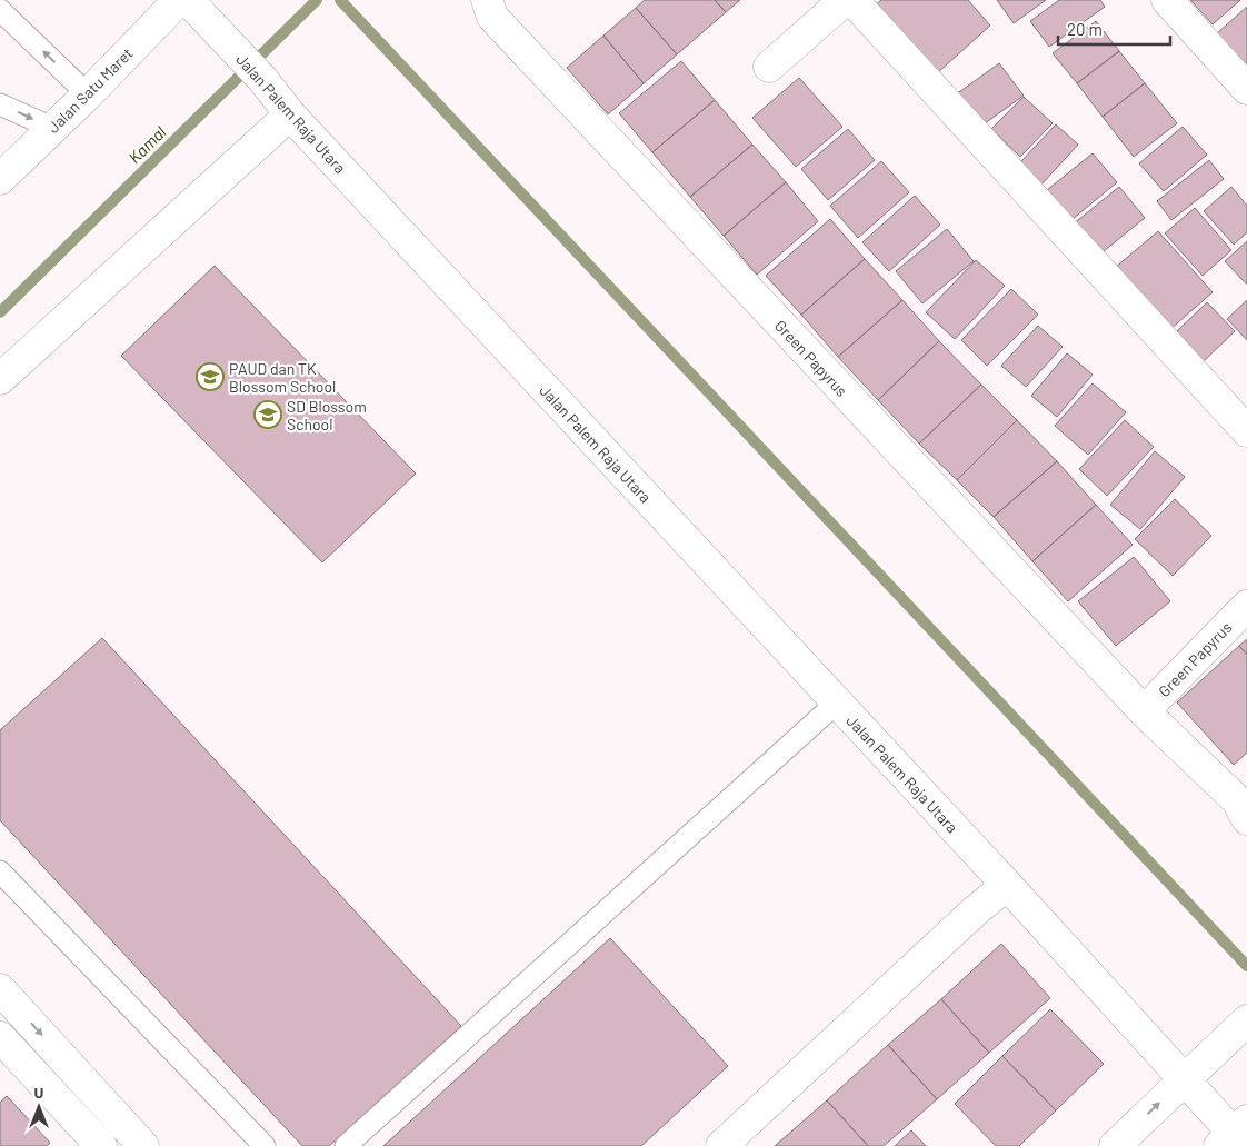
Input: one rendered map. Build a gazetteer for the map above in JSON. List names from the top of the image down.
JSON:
{
  "streets": {
    "street": ["Jalan Satu Maret", "Jalan Palem Raja Utara", "Green Papyrus"]
  },
  "water": ["Kamal"],
  "places": {
    "school or university": ["PAUD dan TK Blossom School", "SD Blossom School"]
  },
  "scale_bar": "20 m",
  "north": "top"
}
